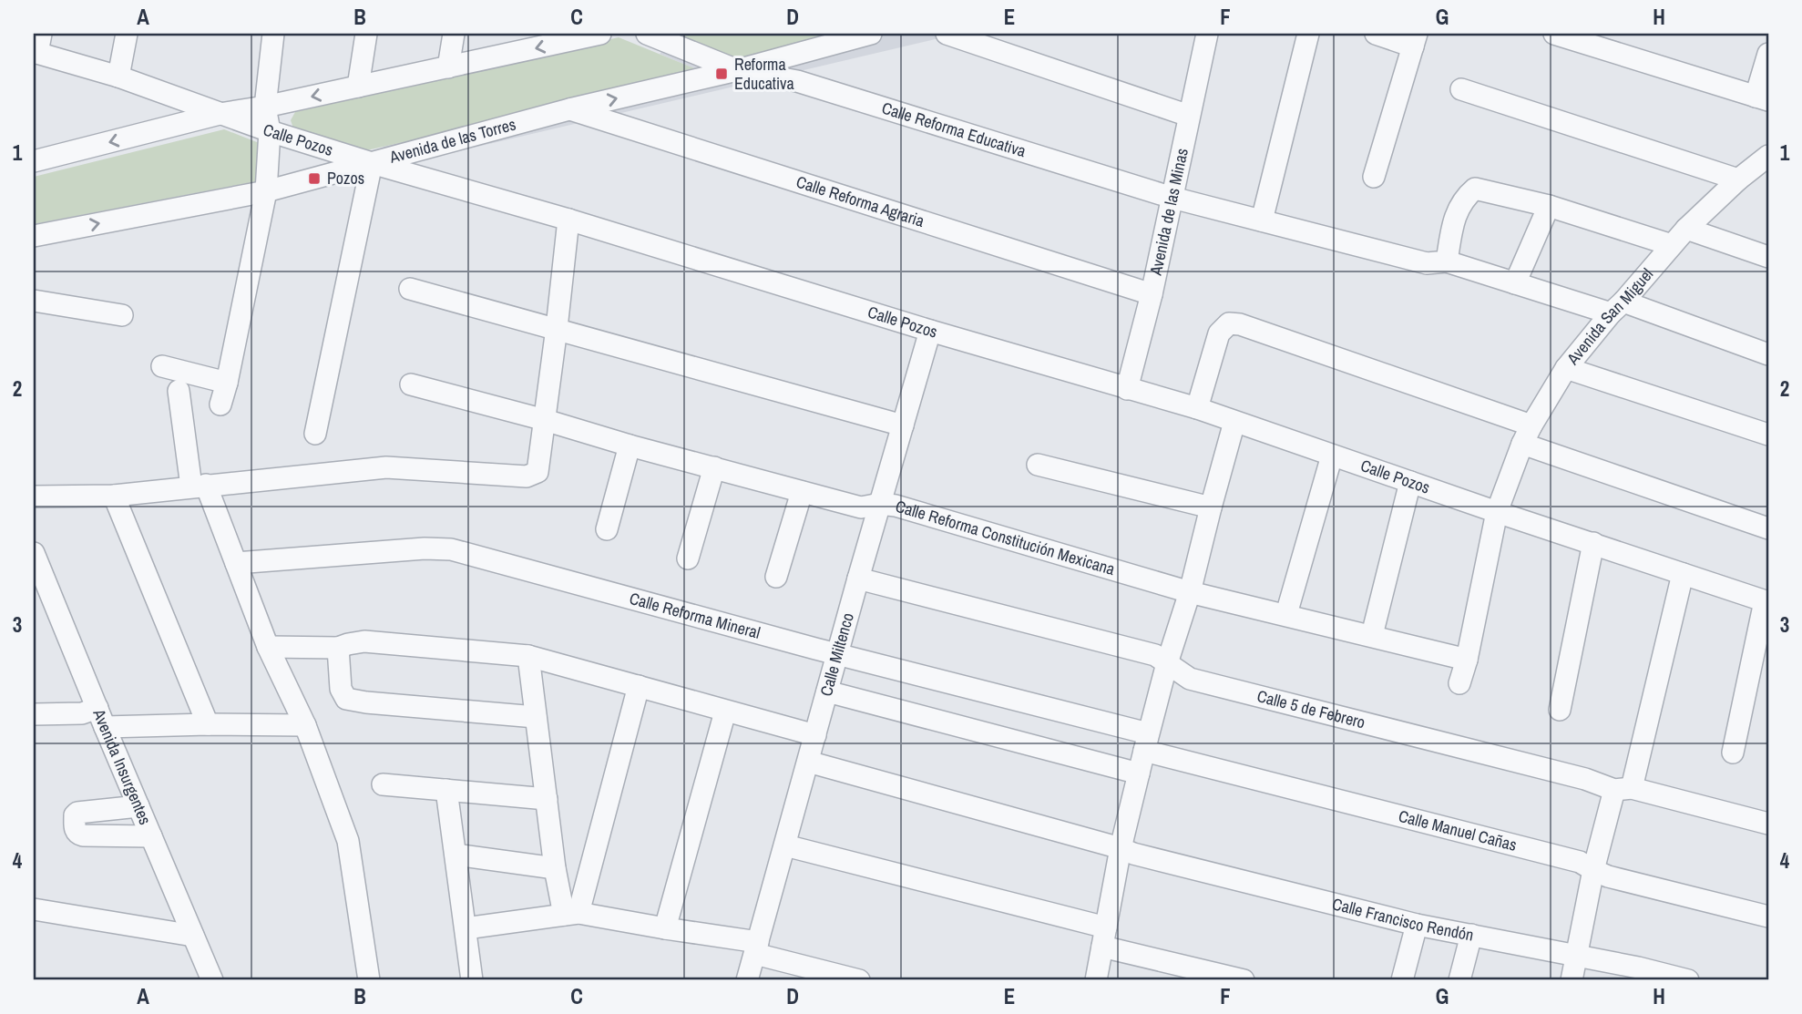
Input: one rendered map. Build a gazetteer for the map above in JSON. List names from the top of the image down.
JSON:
{
  "streets": {
    "street": [
      "Calle Reforma Educativa",
      "Calle Pozos",
      "Avenida de las Torres",
      "Calle Reforma Agraria",
      "Avenida de las Minas",
      "Avenida San Miguel",
      "Calle Reforma Constitución Mexicana",
      "Calle Reforma Mineral",
      "Calle Miltenco",
      "Calle 5 de Febrero",
      "Avenida Insurgentes",
      "Calle Manuel Cañas",
      "Calle Francisco Rendón"
    ]
  },
  "crossings": [
    ["Calle Reforma Educativa", "Avenida de las Torres"],
    ["Calle Reforma Educativa", "Avenida de las Minas"],
    ["Calle Reforma Educativa", "Avenida San Miguel"],
    ["Calle Pozos", "Avenida de las Torres"],
    ["Calle Pozos", "Avenida de las Minas"],
    ["Calle Pozos", "Avenida San Miguel"],
    ["Calle Pozos", "Calle Miltenco"],
    ["Avenida de las Torres", "Calle Reforma Agraria"],
    ["Calle Reforma Agraria", "Avenida de las Minas"],
    ["Avenida San Miguel", "Calle Reforma Constitución Mexicana"],
    ["Calle Reforma Constitución Mexicana", "Calle Miltenco"],
    ["Calle Reforma Mineral", "Calle Miltenco"],
    ["Calle Reforma Mineral", "Calle Manuel Cañas"],
    ["Calle Miltenco", "Calle 5 de Febrero"],
    ["Calle Miltenco", "Calle Francisco Rendón"]
  ],
  "places": {
    "transit": ["Reforma Educativa", "Pozos"]
  },
  "grid": {
    "columns": [
      "A",
      "B",
      "C",
      "D",
      "E",
      "F",
      "G",
      "H"
    ],
    "rows": [
      "1",
      "2",
      "3",
      "4"
    ]
  }
}
